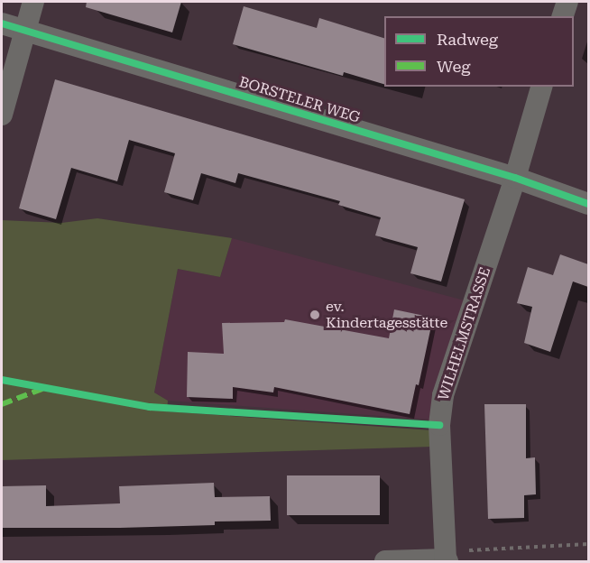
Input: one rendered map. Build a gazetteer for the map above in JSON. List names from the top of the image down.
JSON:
{
  "streets": {
    "street": ["BORSTELER WEG", "WILHELMSTRASSE"]
  },
  "crossings": [
    ["BORSTELER WEG", "WILHELMSTRASSE"]
  ],
  "places": ["ev. Kindertagesstätte"],
  "legend": ["Radweg", "Weg"]
}
